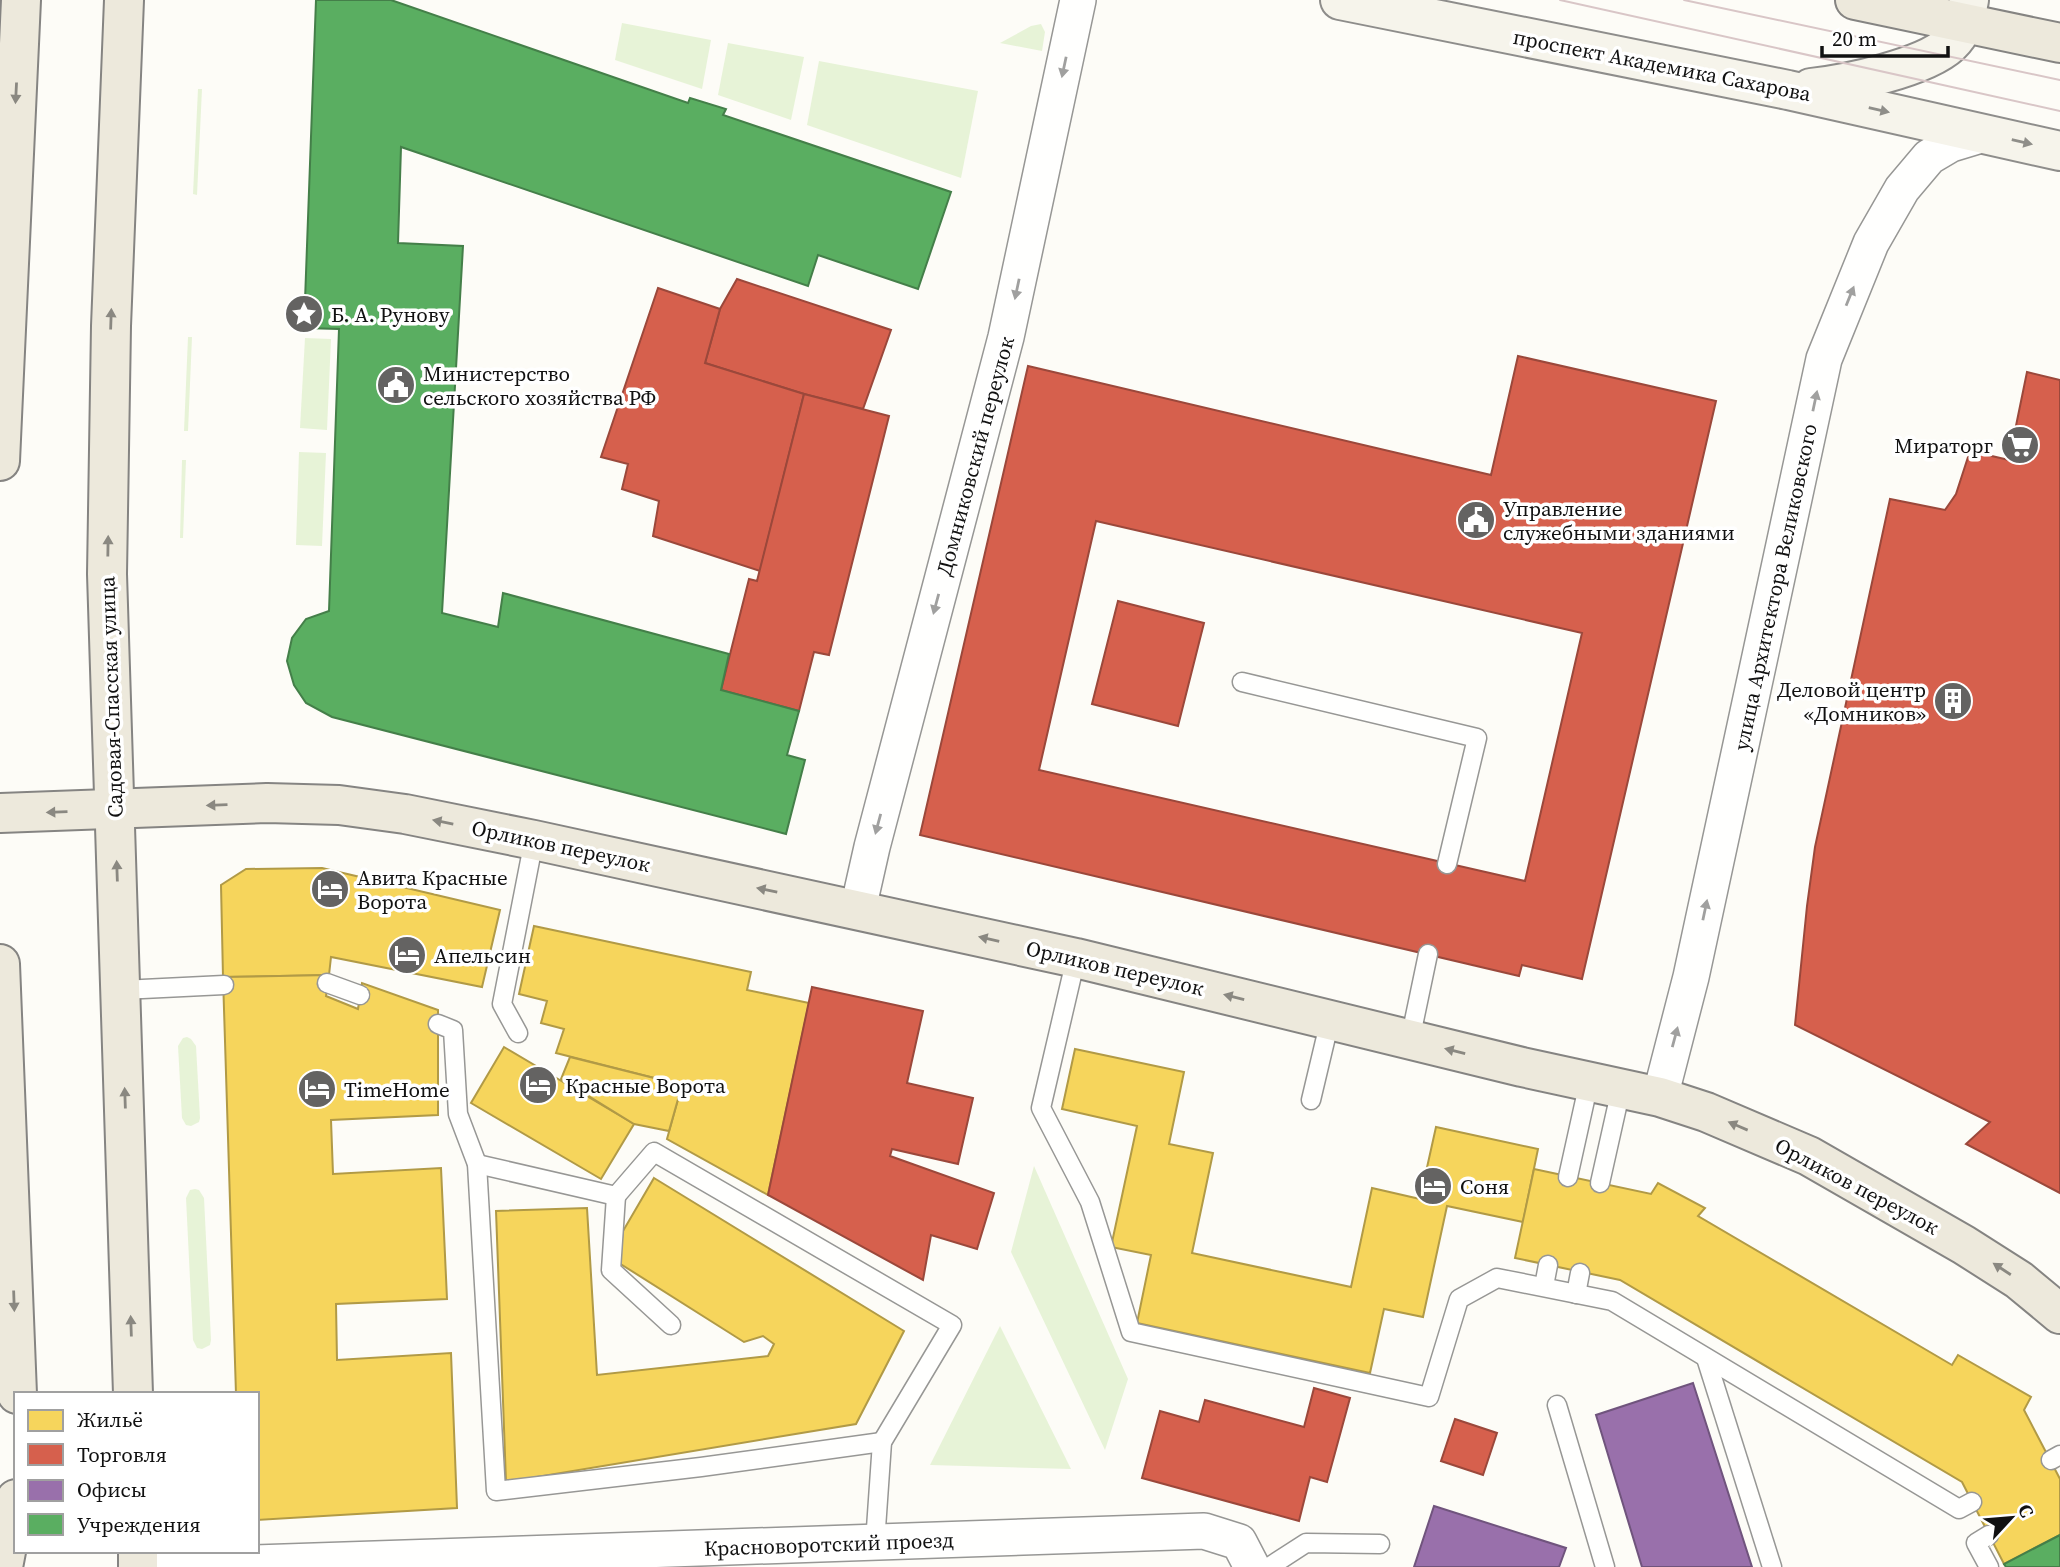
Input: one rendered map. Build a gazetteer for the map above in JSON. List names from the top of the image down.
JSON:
{
  "streets": {
    "main road": ["проспект Академика Сахарова", "Садовая-Спасская улица", "Орликов переулок"],
    "street": ["Домниковский переулок", "улица Архитектора Великовского", "Красноворотский проезд"]
  },
  "crossings": [
    ["проспект Академика Сахарова", "улица Архитектора Великовского"],
    ["Домниковский переулок", "Орликов переулок"],
    ["улица Архитектора Великовского", "Орликов переулок"],
    ["Садовая-Спасская улица", "Орликов переулок"]
  ],
  "one_way": ["Домниковский переулок", "улица Архитектора Великовского", "Орликов переулок"],
  "places": {
    "place": ["Б. А. Рунову"],
    "public building": ["Министерство сельского хозяйства РФ", "Управление служебными зданиями"],
    "supermarket": ["Мираторг"],
    "building": ["Деловой центр «Домников»"],
    "hotel": [
      "Авита Красные Ворота",
      "Апельсин",
      "Красные Ворота",
      "TimeHome",
      "Соня"
    ]
  },
  "legend": [
    "Жильё",
    "Торговля",
    "Офисы",
    "Учреждения"
  ],
  "scale_bar": "20 m",
  "north": "top right"
}
